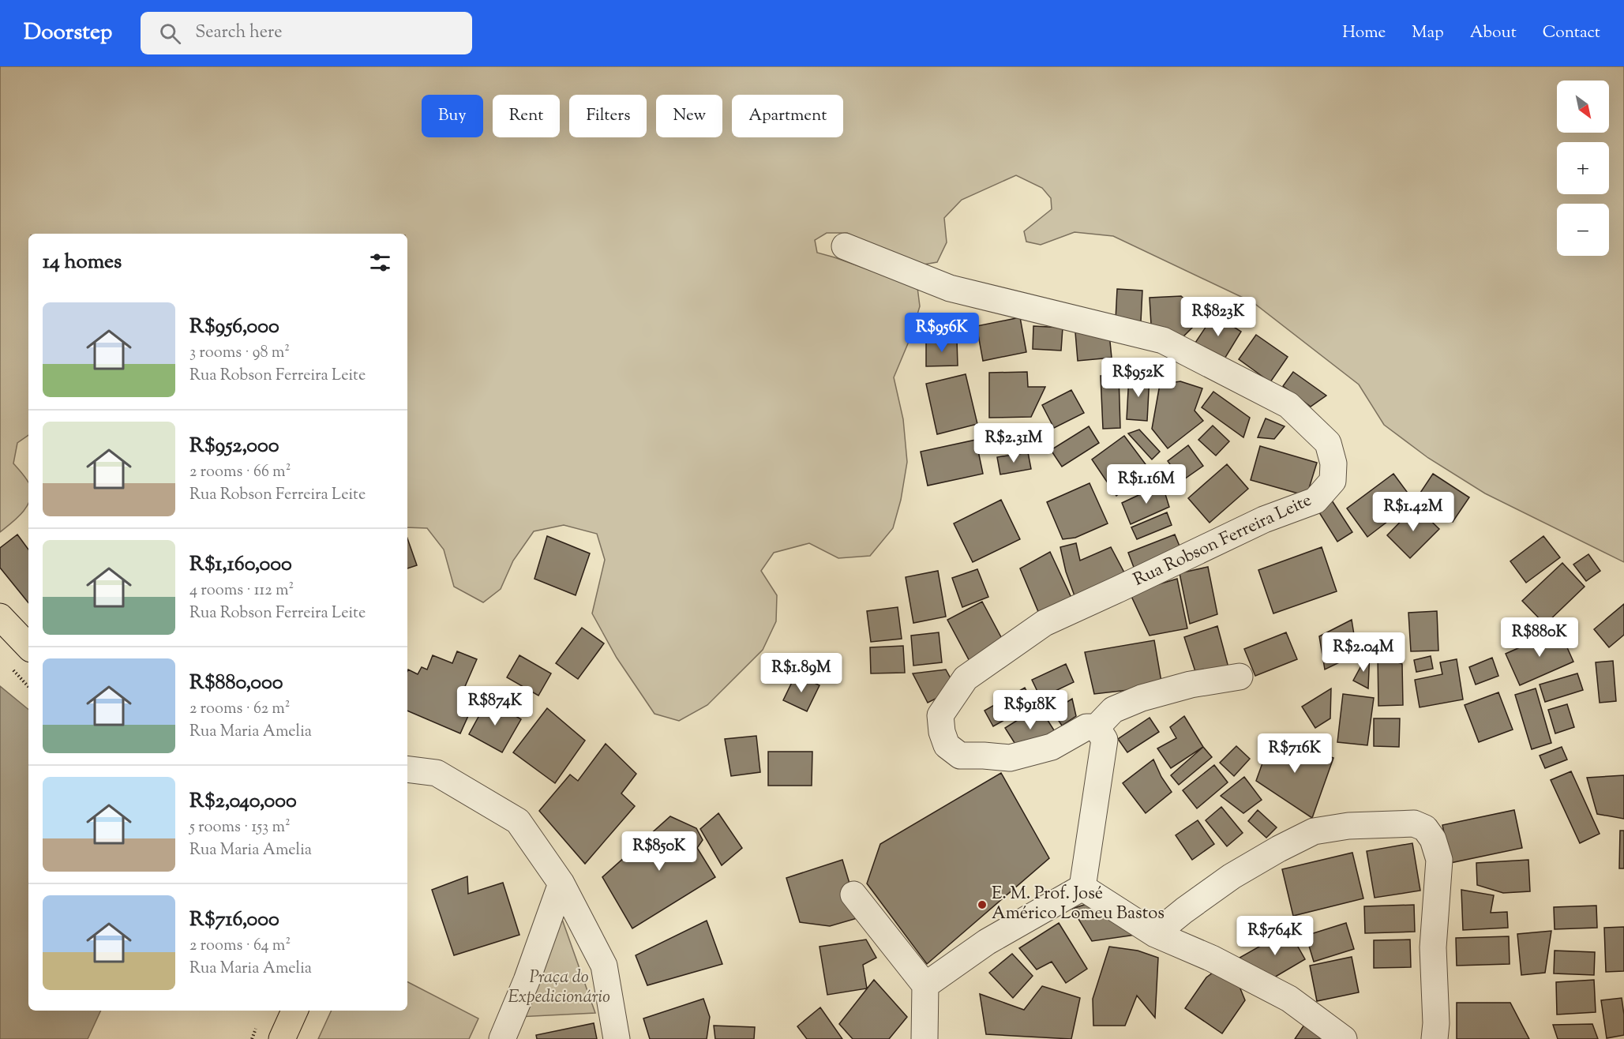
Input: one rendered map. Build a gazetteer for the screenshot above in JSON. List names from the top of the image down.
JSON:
{
  "streets": {
    "street": ["Rua Robson Ferreira Leite"]
  },
  "parks": ["Praça do Expedicionário"],
  "places": ["E. M. Prof. José Américo Lomeu Bastos"],
  "north": "bottom right",
  "page": {
    "header": "Doorstep",
    "search": "Search here",
    "nav": [
      "Home",
      "Map",
      "About",
      "Contact"
    ],
    "map_buttons": ["+", "−"],
    "chip": [
      "Buy",
      "Rent",
      "Filters",
      "New",
      "Apartment"
    ],
    "heading": "14 homes",
    "list": [
      {
        "name": "R$956,000",
        "note": "3 rooms · 98 m² · Rua Robson Ferreira Leite"
      },
      {
        "name": "R$952,000",
        "note": "2 rooms · 66 m² · Rua Robson Ferreira Leite"
      },
      {
        "name": "R$1,160,000",
        "note": "4 rooms · 112 m² · Rua Robson Ferreira Leite"
      },
      {
        "name": "R$880,000",
        "note": "2 rooms · 62 m² · Rua Maria Amelia"
      },
      {
        "name": "R$2,040,000",
        "note": "5 rooms · 153 m² · Rua Maria Amelia"
      },
      {
        "name": "R$716,000",
        "note": "2 rooms · 64 m² · Rua Maria Amelia"
      }
    ],
    "price": [
      "R$823K",
      "R$956K",
      "R$952K",
      "R$2.31M",
      "R$1.16M",
      "R$1.42M",
      "R$880K",
      "R$2.04M",
      "R$1.89M",
      "R$874K",
      "R$918K",
      "R$716K",
      "R$850K",
      "R$764K"
    ]
  }
}
